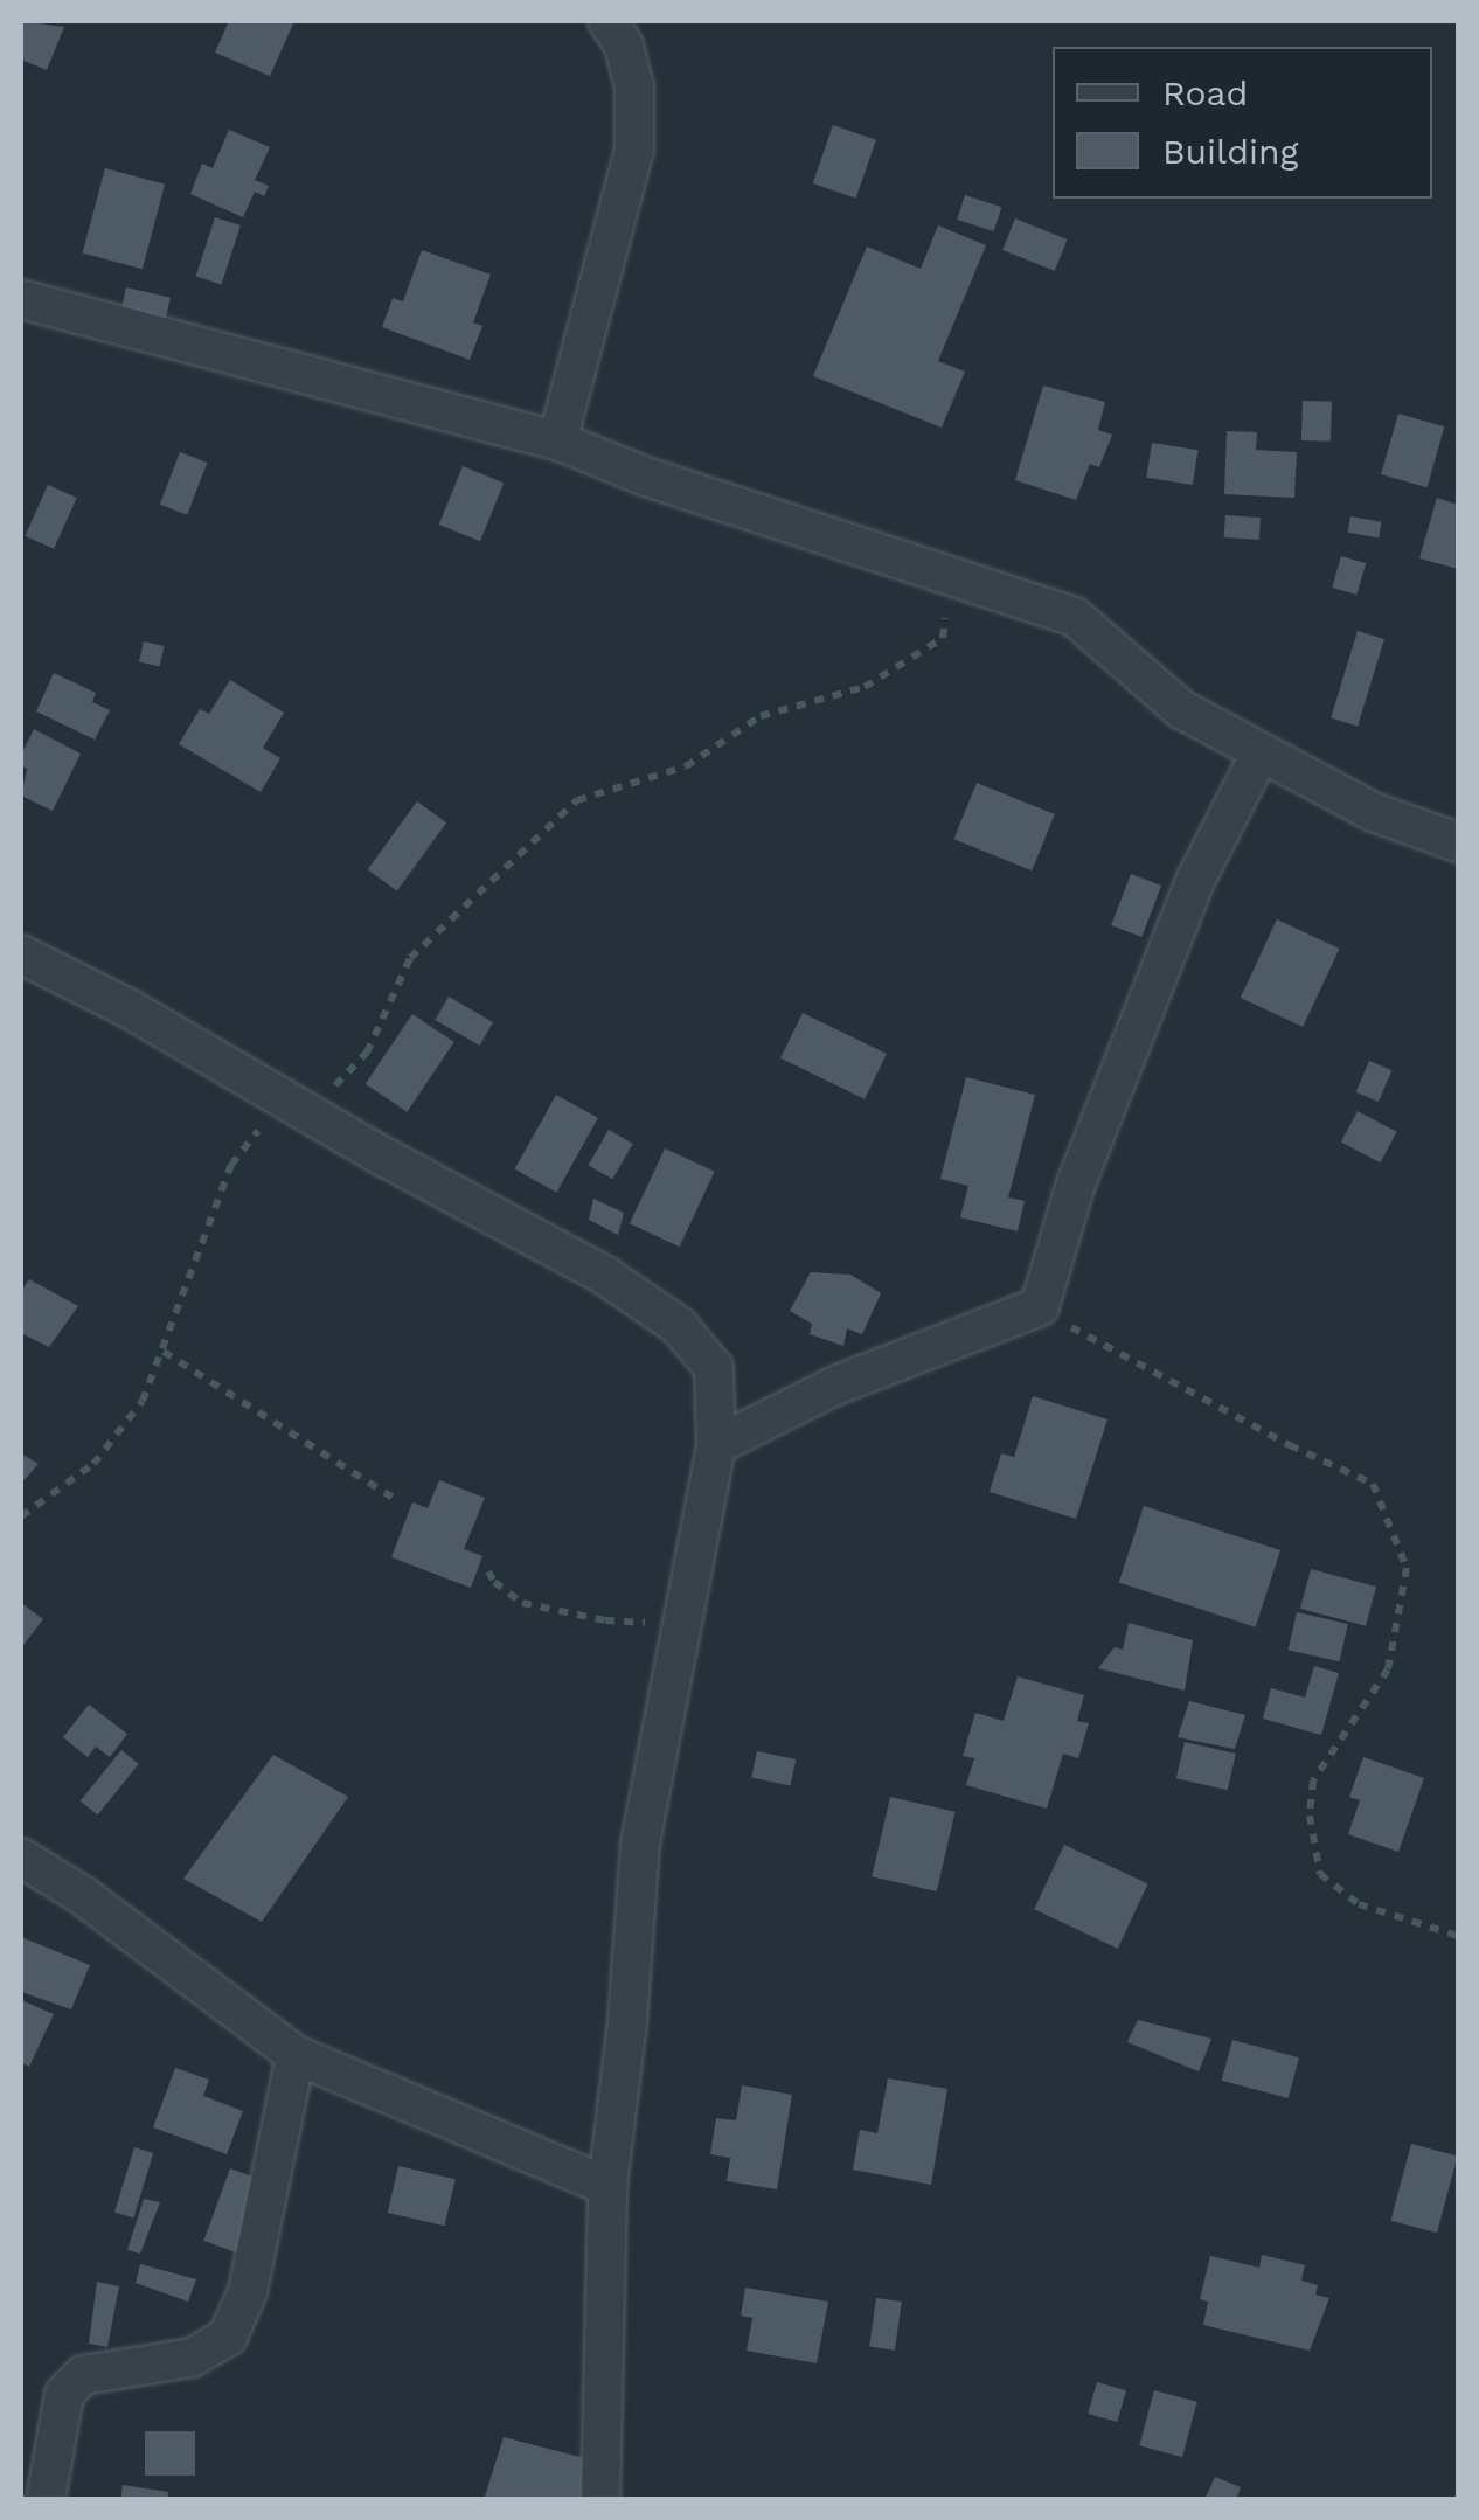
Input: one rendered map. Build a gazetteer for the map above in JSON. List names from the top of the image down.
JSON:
{
  "legend": ["Road", "Building"]
}
